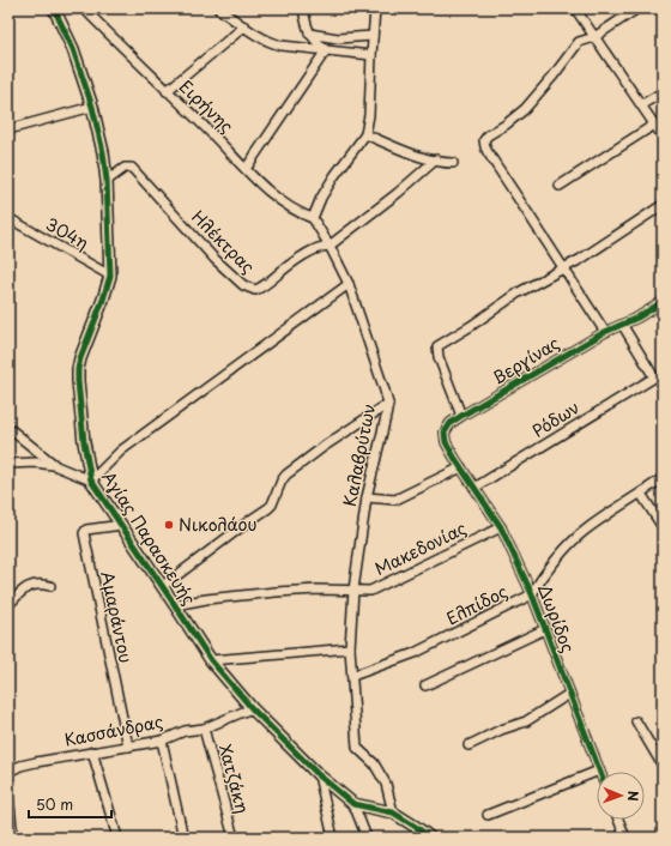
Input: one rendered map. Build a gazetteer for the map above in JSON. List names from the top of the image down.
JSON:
{
  "streets": {
    "street": [
      "Ειρήνης",
      "304η",
      "Ηλέκτρας",
      "Βεργίνας",
      "Ρόδων",
      "Καλαβρύτων",
      "Αγίας Παρασκευής",
      "Μακεδονίας",
      "Ελπίδος",
      "Αμαράντου",
      "Δωρίδος",
      "Κασσάνδρας",
      "Χατζάκη"
    ]
  },
  "crossings": [
    ["Ειρήνης", "Καλαβρύτων"],
    ["304η", "Αγίας Παρασκευής"],
    ["Ηλέκτρας", "Καλαβρύτων"],
    ["Ηλέκτρας", "Αγίας Παρασκευής"],
    ["Βεργίνας", "Ρόδων"],
    ["Βεργίνας", "Δωρίδος"],
    ["Ρόδων", "Δωρίδος"],
    ["Καλαβρύτων", "Αγίας Παρασκευής"],
    ["Καλαβρύτων", "Μακεδονίας"],
    ["Καλαβρύτων", "Ελπίδος"],
    ["Αγίας Παρασκευής", "Μακεδονίας"],
    ["Αγίας Παρασκευής", "Αμαράντου"],
    ["Αγίας Παρασκευής", "Κασσάνδρας"],
    ["Μακεδονίας", "Δωρίδος"],
    ["Ελπίδος", "Δωρίδος"],
    ["Αμαράντου", "Κασσάνδρας"],
    ["Κασσάνδρας", "Χατζάκη"]
  ],
  "places": ["Νικολάου"],
  "scale_bar": "50 m",
  "north": "right"
}
